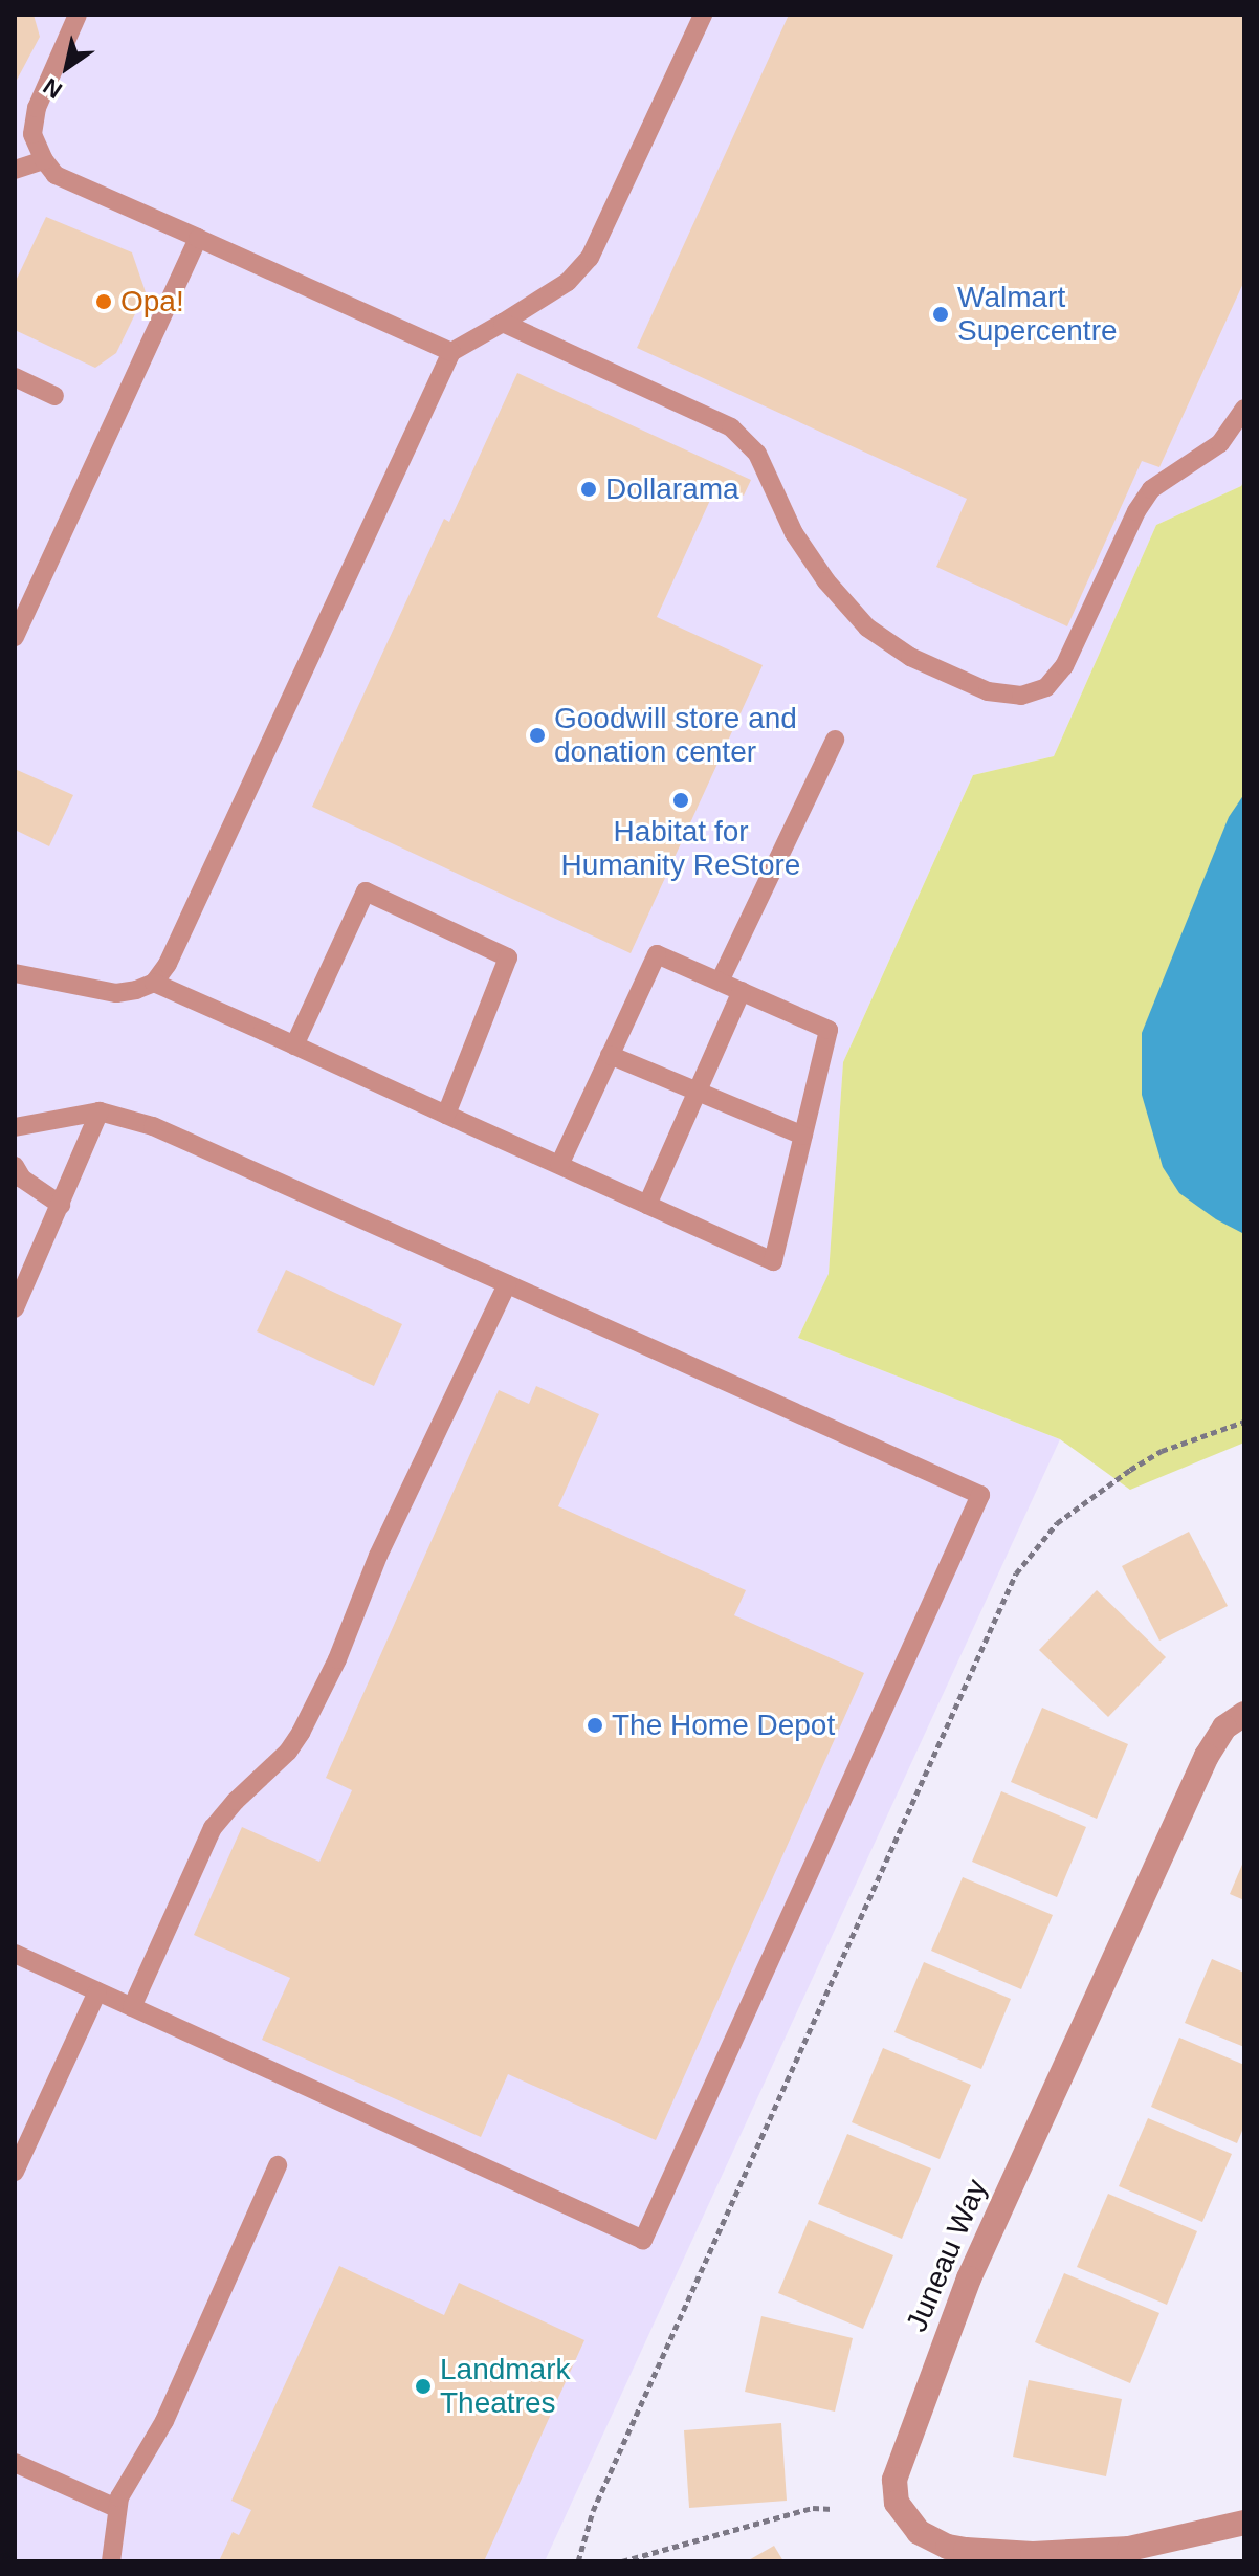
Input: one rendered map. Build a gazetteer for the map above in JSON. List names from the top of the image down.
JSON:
{
  "streets": {
    "street": ["Juneau Way"]
  },
  "places": [
    "Opa!",
    "Walmart Supercentre",
    "Dollarama",
    "Goodwill store and donation center",
    "Habitat for Humanity ReStore",
    "The Home Depot",
    "Landmark Theatres"
  ],
  "north": "bottom left"
}
